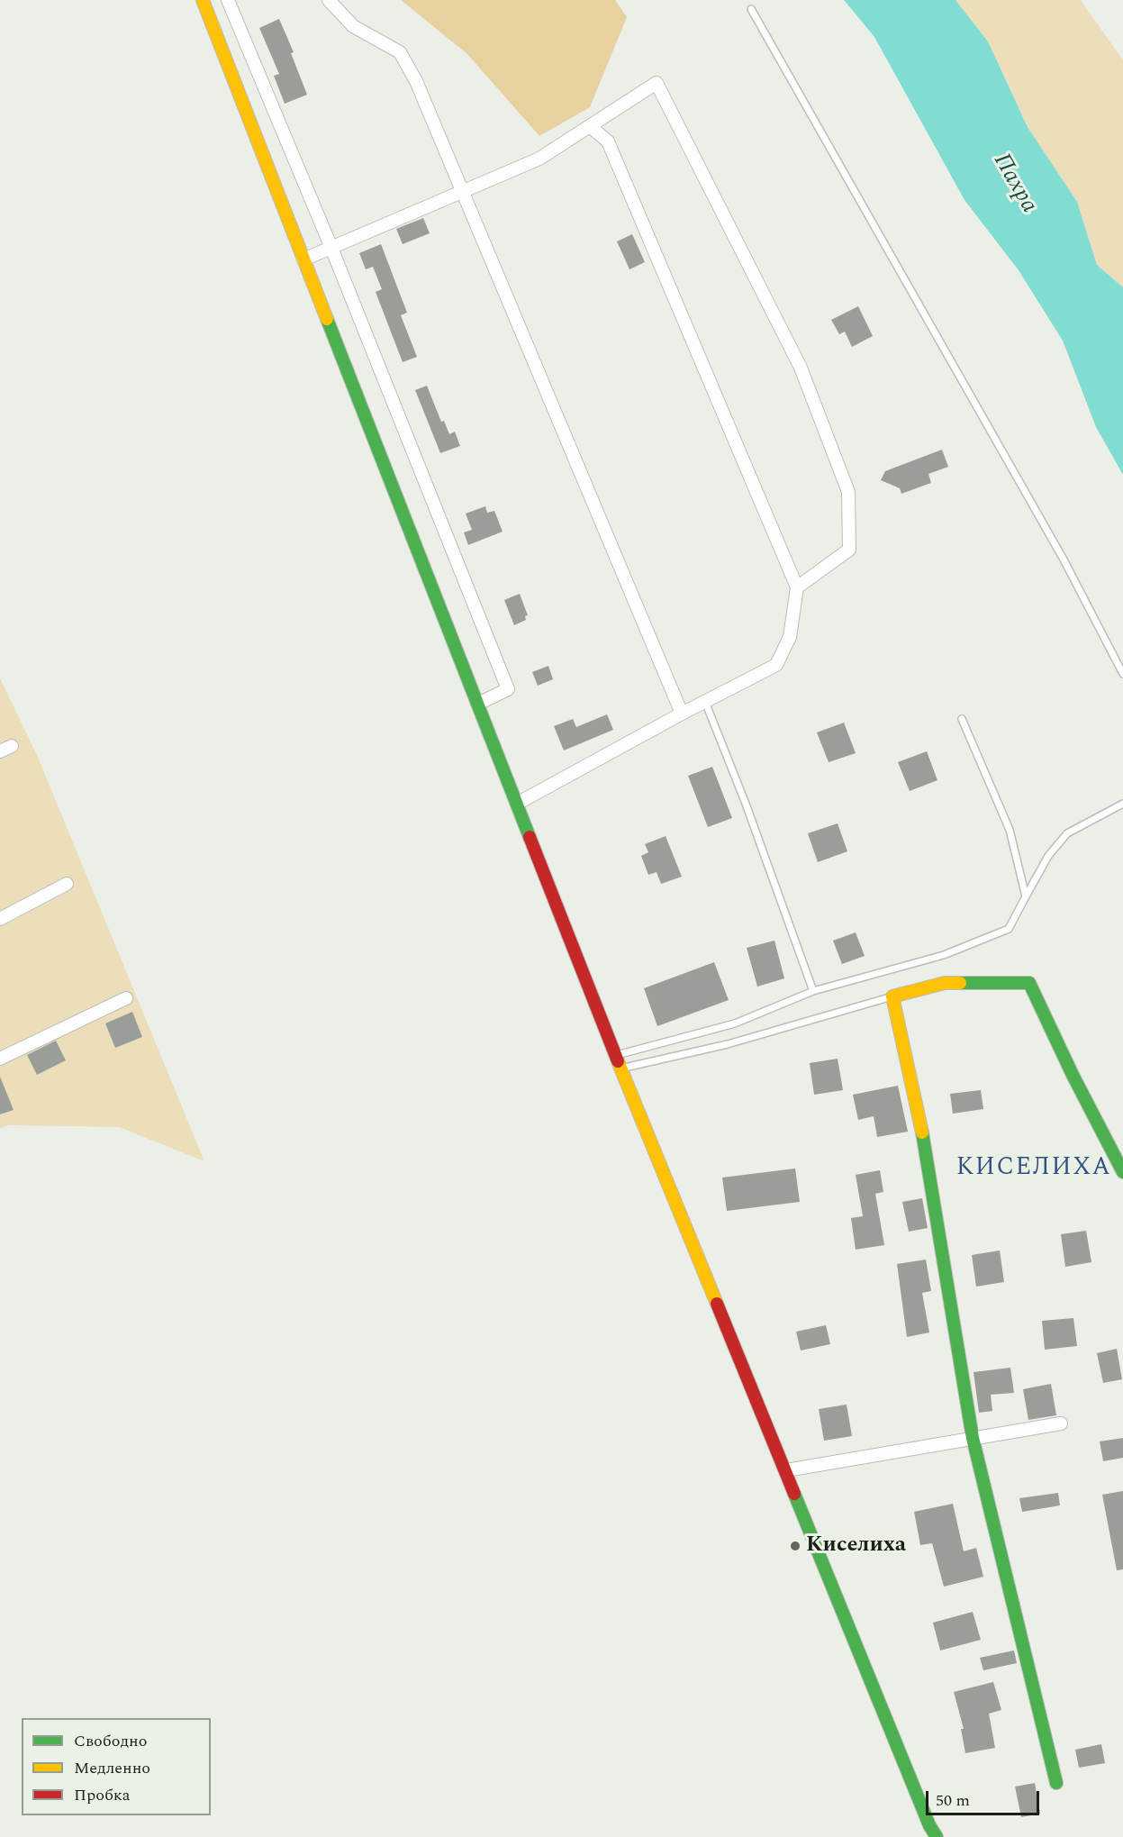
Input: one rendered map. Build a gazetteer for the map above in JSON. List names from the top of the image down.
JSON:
{
  "districts": ["КИСЕЛИХА"],
  "water": ["Пахра"],
  "places": ["Киселиха"],
  "legend": ["Свободно", "Медленно", "Пробка"],
  "scale_bar": "50 m"
}
